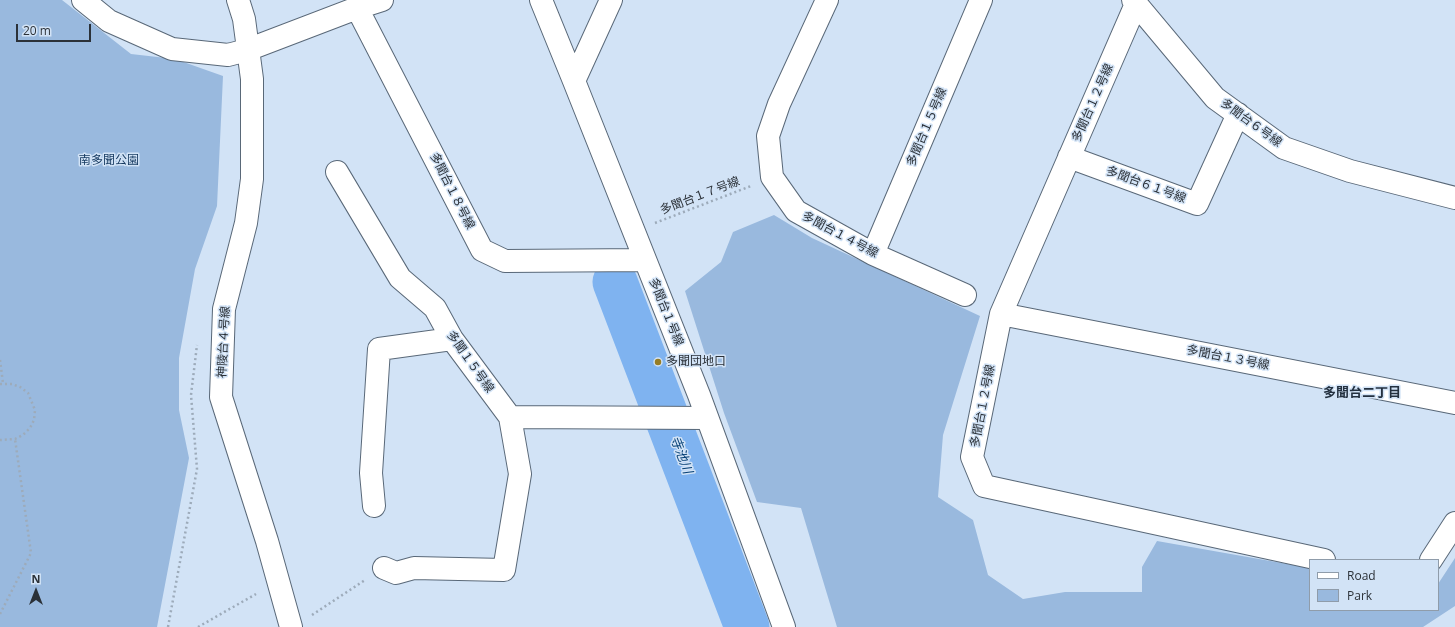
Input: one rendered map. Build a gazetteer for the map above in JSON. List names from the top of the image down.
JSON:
{
  "streets": {
    "street": [
      "多聞台１２号線",
      "多聞台６号線",
      "多聞台１５号線",
      "多聞台６１号線",
      "多聞台１８号線",
      "多聞台１４号線",
      "多聞台１号線",
      "神陵台４号線",
      "多聞台１３号線",
      "多聞１５号線"
    ],
    "path": ["多聞台１７号線"]
  },
  "crossings": [
    ["多聞台１２号線", "多聞台６号線"],
    ["多聞台１２号線", "多聞台６１号線"],
    ["多聞台１２号線", "多聞台１３号線"],
    ["多聞台６号線", "多聞台６１号線"],
    ["多聞台１５号線", "多聞台１４号線"],
    ["多聞台１８号線", "多聞台１号線"],
    ["多聞台１７号線", "多聞台１４号線"],
    ["多聞台１７号線", "多聞台１号線"]
  ],
  "districts": ["多聞台二丁目"],
  "water": ["寺池川"],
  "parks": ["南多聞公園"],
  "places": ["多聞団地口"],
  "legend": ["Road", "Park"],
  "scale_bar": "20 m",
  "north": "top"
}
